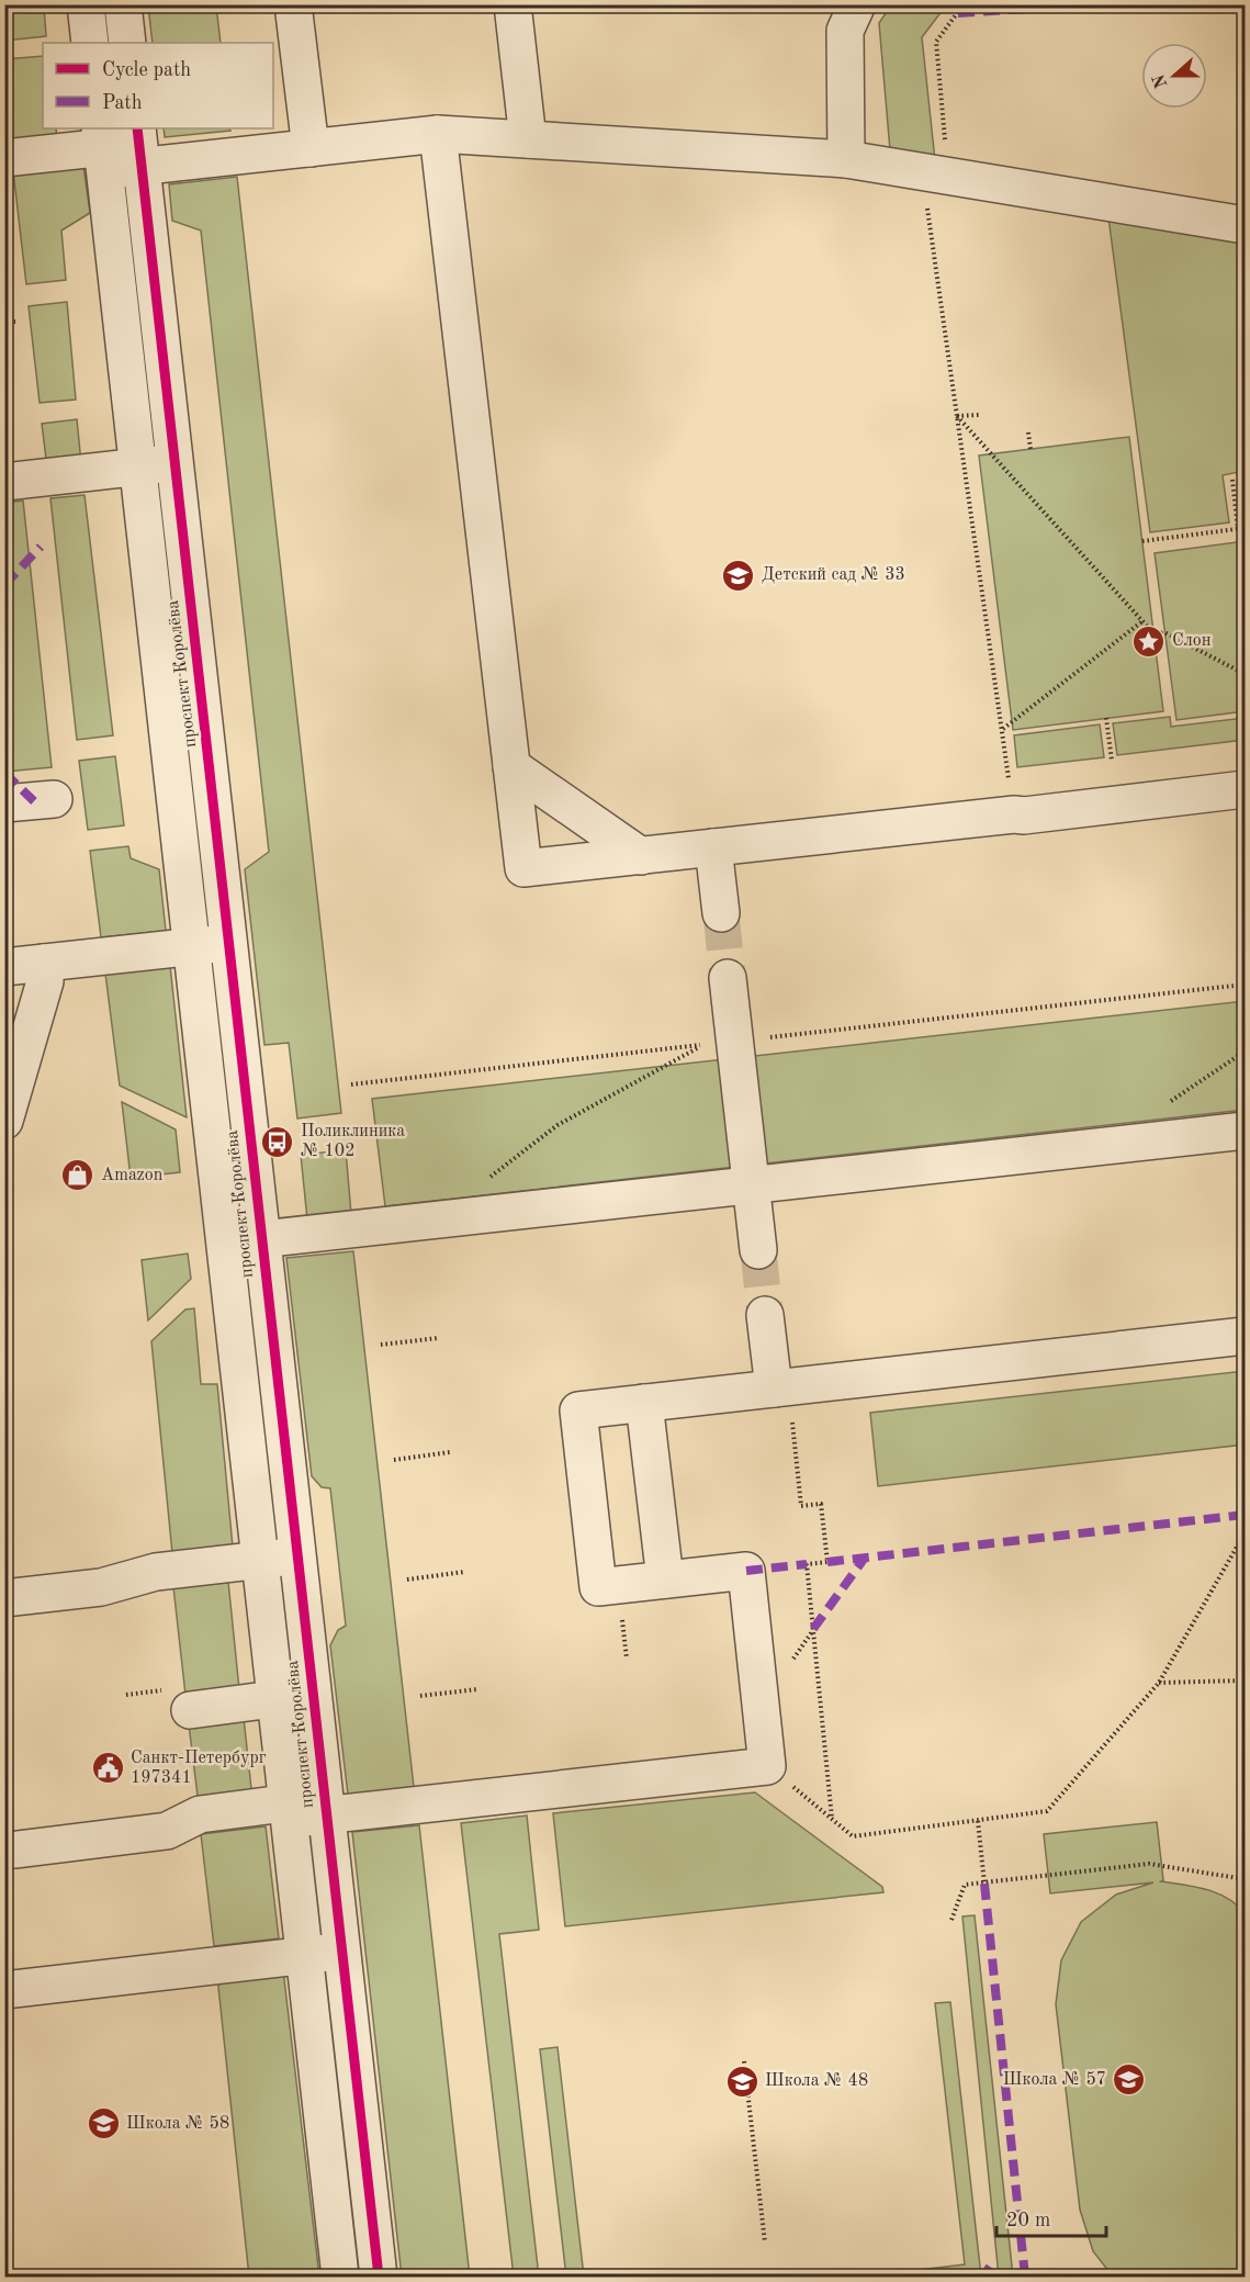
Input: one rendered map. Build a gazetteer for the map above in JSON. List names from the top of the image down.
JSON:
{
  "streets": {
    "street": ["проспект Королёва"]
  },
  "places": {
    "school or university": [
      "Детский сад № 33",
      "Школа № 57",
      "Школа № 48",
      "Школа № 58"
    ],
    "place": ["Слон"],
    "bus stop": ["Поликлиника № 102"],
    "shop": ["Amazon"],
    "public building": ["Санкт-Петербург 197341"]
  },
  "legend": ["Cycle path", "Path"],
  "scale_bar": "20 m",
  "north": "left"
}
